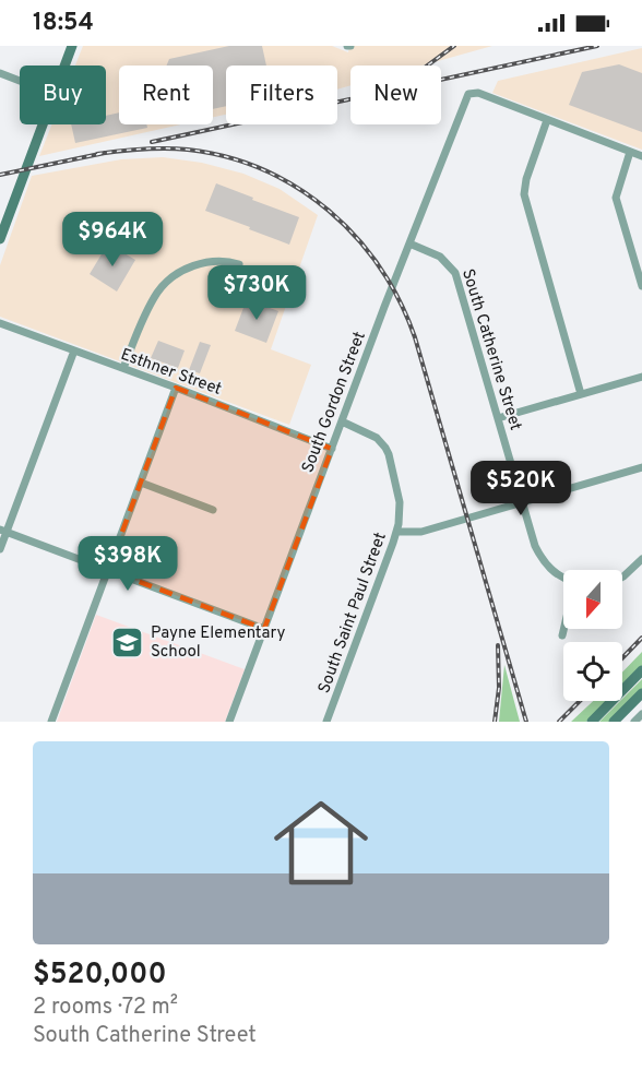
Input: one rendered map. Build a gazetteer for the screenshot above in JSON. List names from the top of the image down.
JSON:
{
  "streets": {
    "street": [
      "South Catherine Street",
      "Esthner Street",
      "South Gordon Street",
      "South Saint Paul Street"
    ]
  },
  "crossings": [
    ["South Catherine Street", "South Gordon Street"],
    ["Esthner Street", "South Gordon Street"],
    ["South Gordon Street", "South Saint Paul Street"]
  ],
  "places": {
    "school or university": ["Payne Elementary School"]
  },
  "north": "bottom",
  "page": {
    "status": "18:54",
    "chip": [
      "Buy",
      "Rent",
      "Filters",
      "New"
    ],
    "price": [
      "$964K",
      "$730K",
      "$520K",
      "$398K"
    ],
    "list": [
      {
        "name": "$520,000",
        "note": "2 rooms · 72 m² · South Catherine Street"
      }
    ]
  }
}
